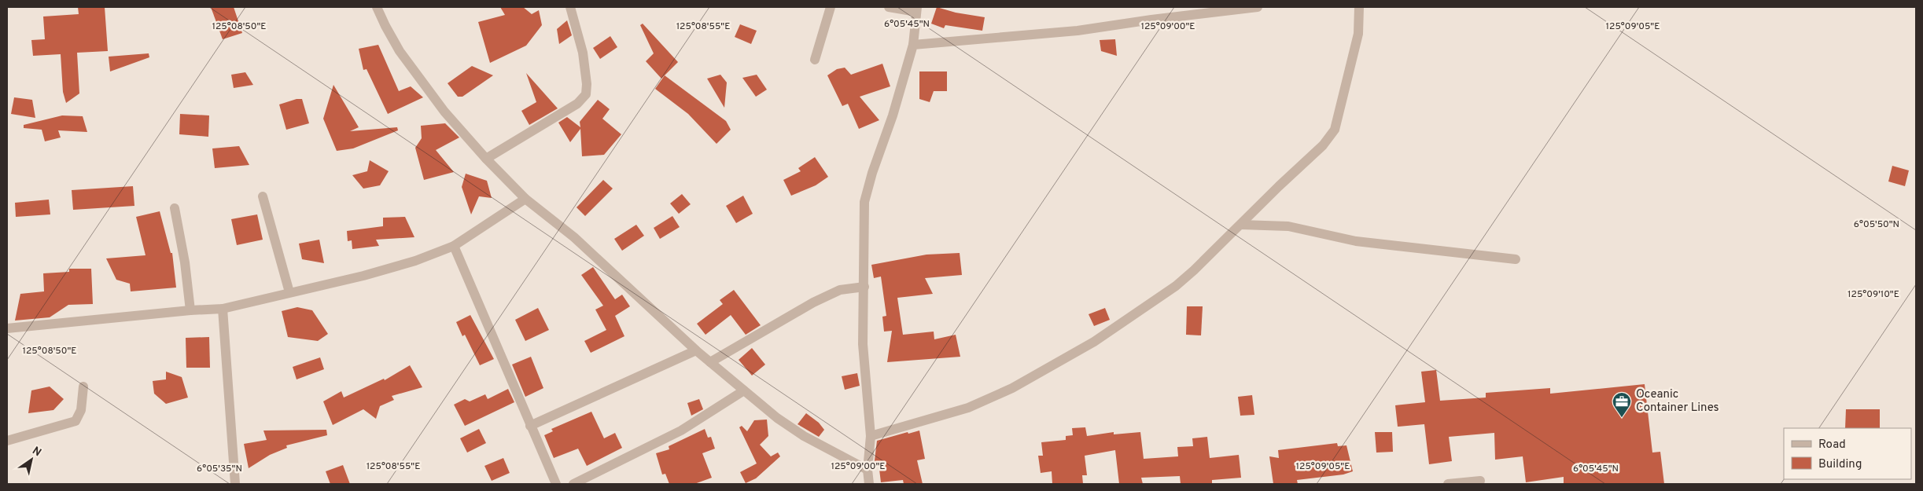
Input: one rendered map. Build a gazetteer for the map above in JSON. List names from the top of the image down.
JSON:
{
  "places": {
    "office": ["Oceanic Container Lines"]
  },
  "legend": ["Road", "Building"],
  "north": "top right",
  "coordinates": [
    "6°05'45\"N",
    "125°08'50\"E",
    "125°08'55\"E",
    "125°09'00\"E",
    "125°09'05\"E",
    "6°05'50\"N",
    "125°09'10\"E",
    "6°05'35\"N"
  ]
}
